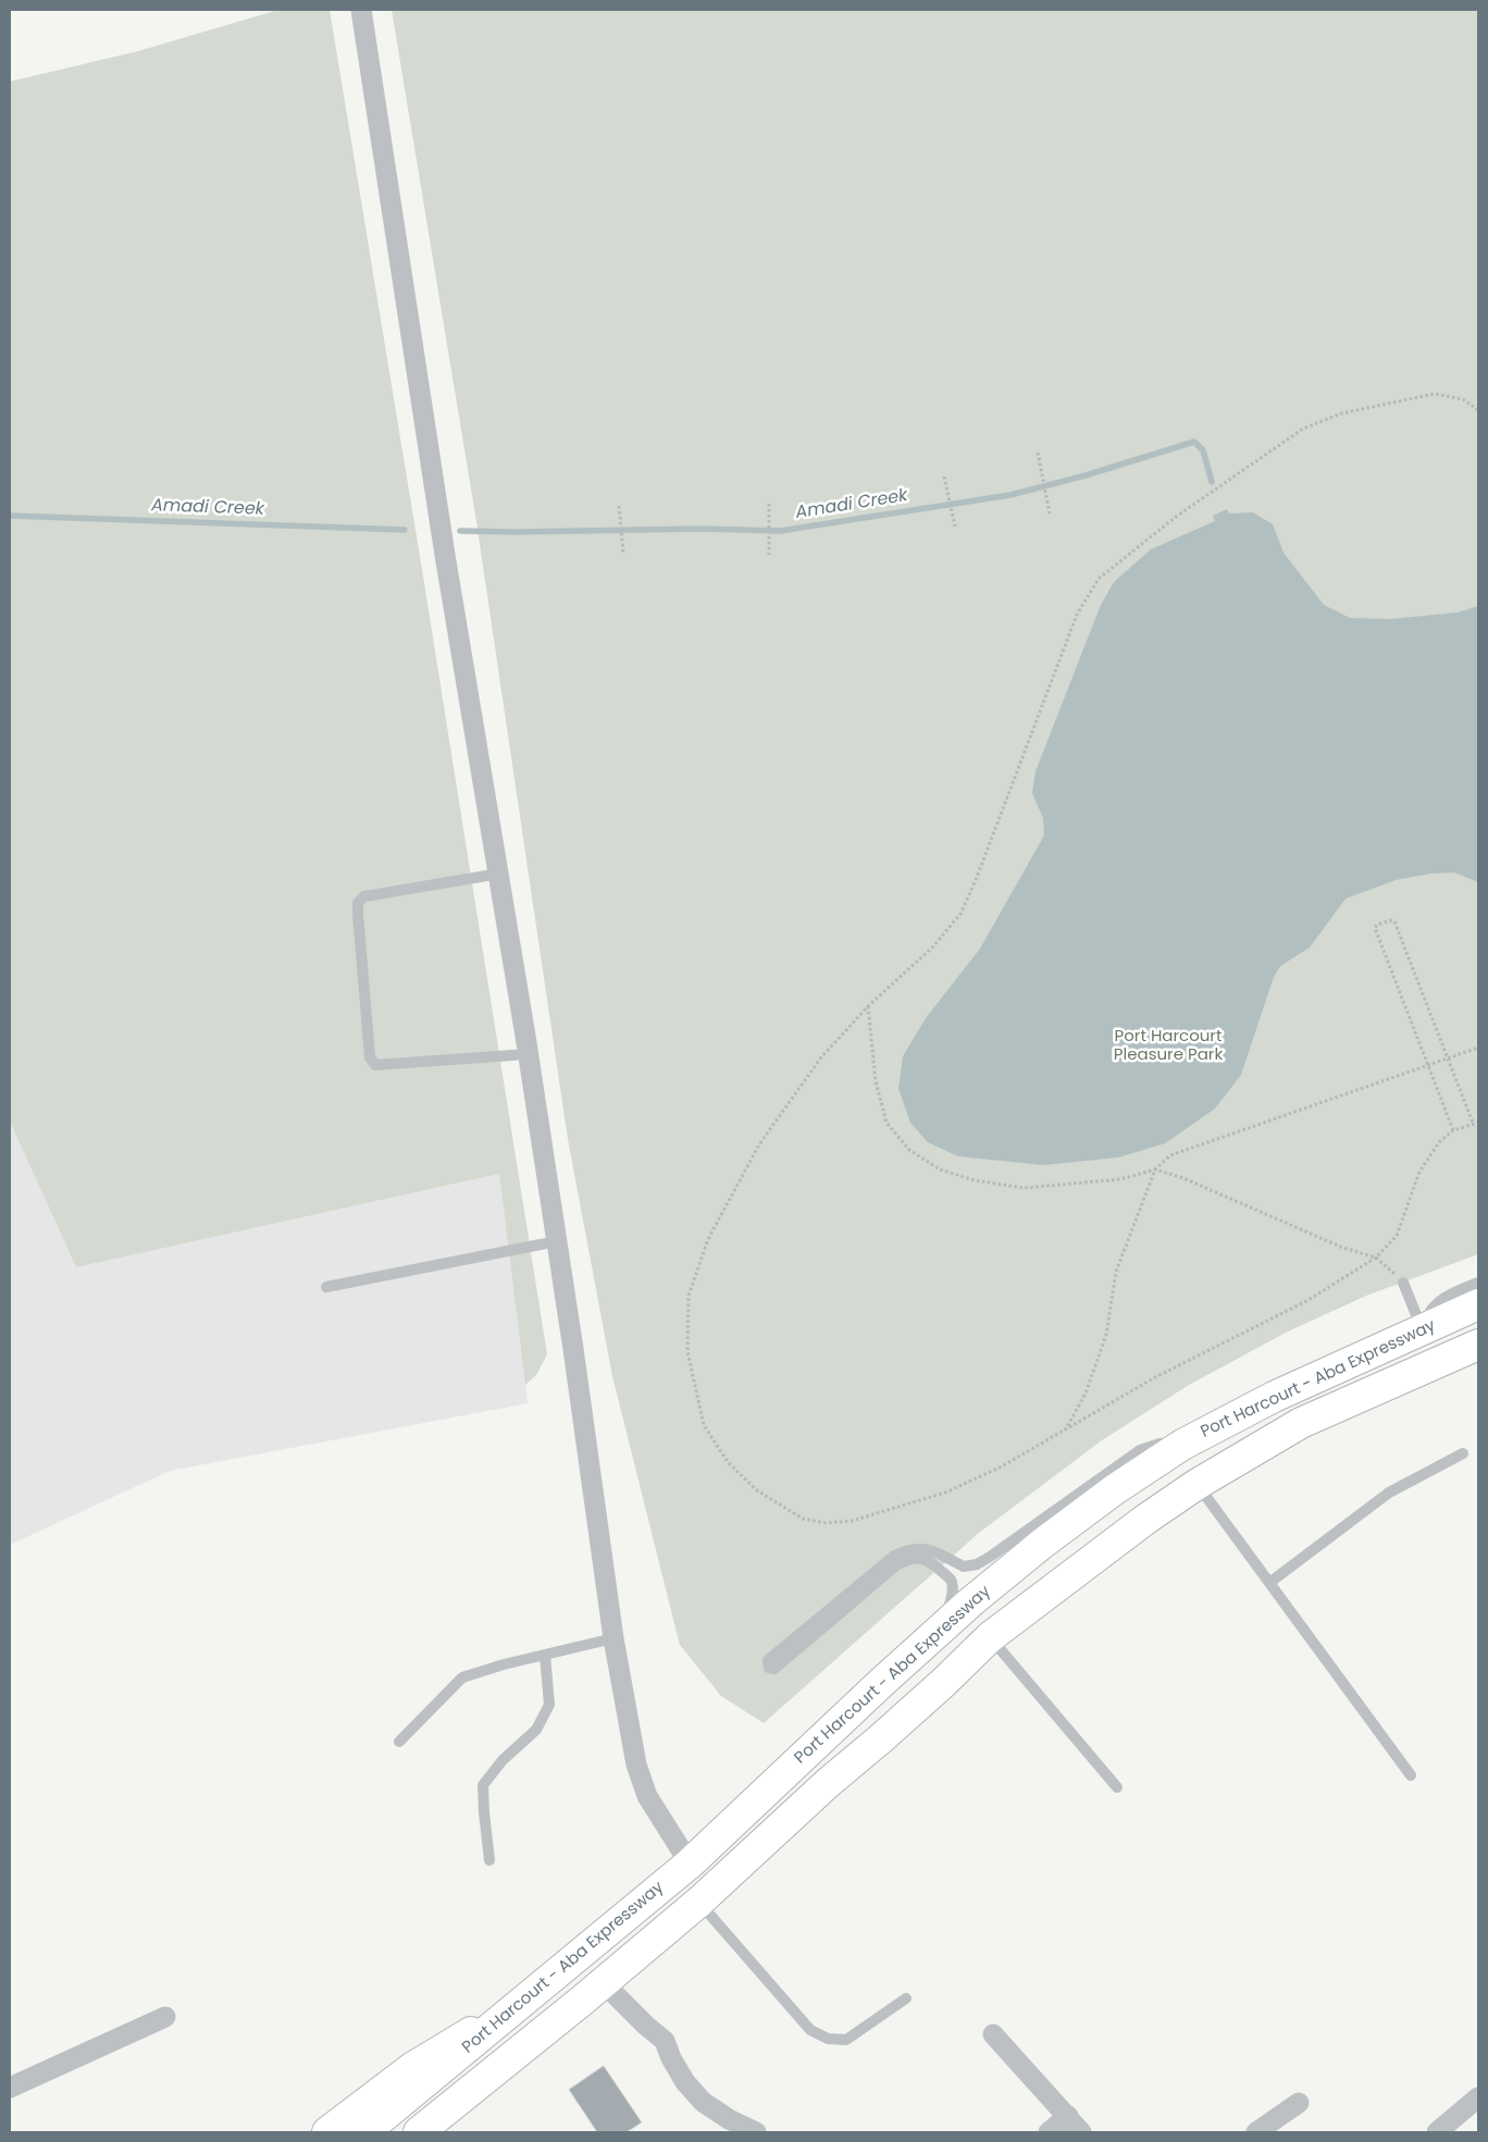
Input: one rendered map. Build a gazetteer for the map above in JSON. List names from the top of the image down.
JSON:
{
  "streets": {
    "main road": ["Port Harcourt - Aba Expressway"]
  },
  "water": ["Amadi Creek"],
  "parks": ["Port Harcourt Pleasure Park"]
}
